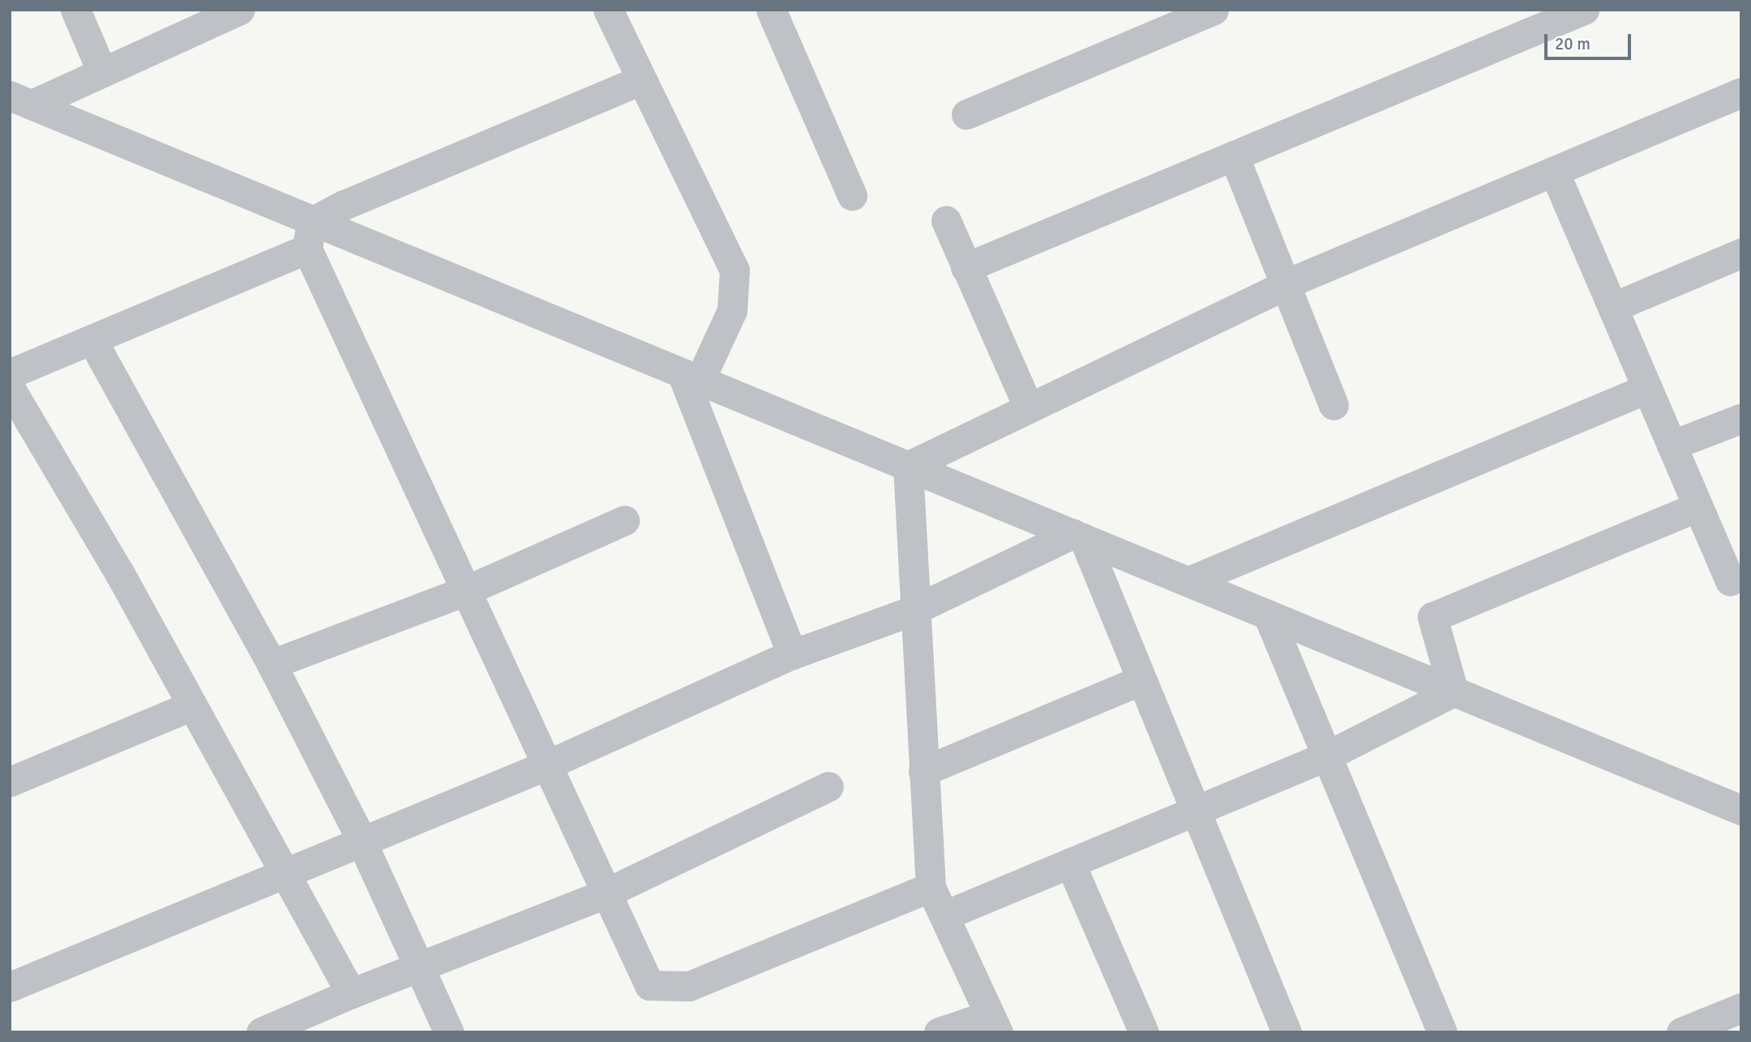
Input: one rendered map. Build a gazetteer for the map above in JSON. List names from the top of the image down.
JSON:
{
  "scale_bar": "20 m"
}
